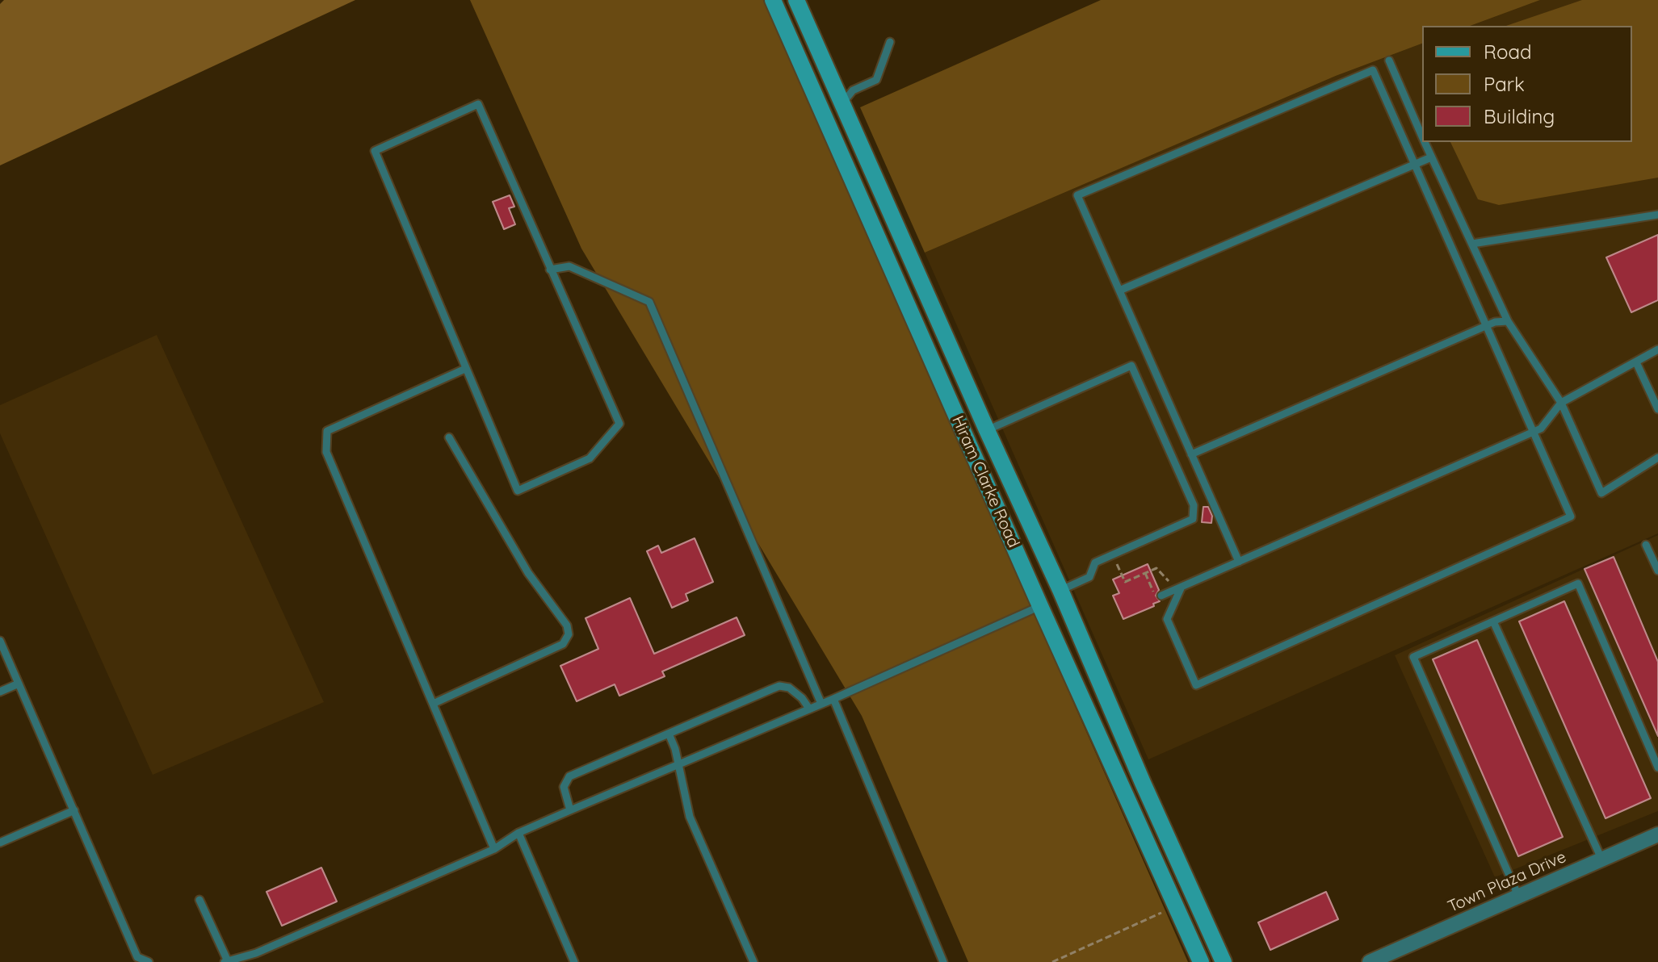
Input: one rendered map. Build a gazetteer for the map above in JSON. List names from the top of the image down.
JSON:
{
  "streets": {
    "main road": ["Hiram Clarke Road"],
    "street": ["Town Plaza Drive"]
  },
  "legend": ["Road", "Park", "Building"]
}
